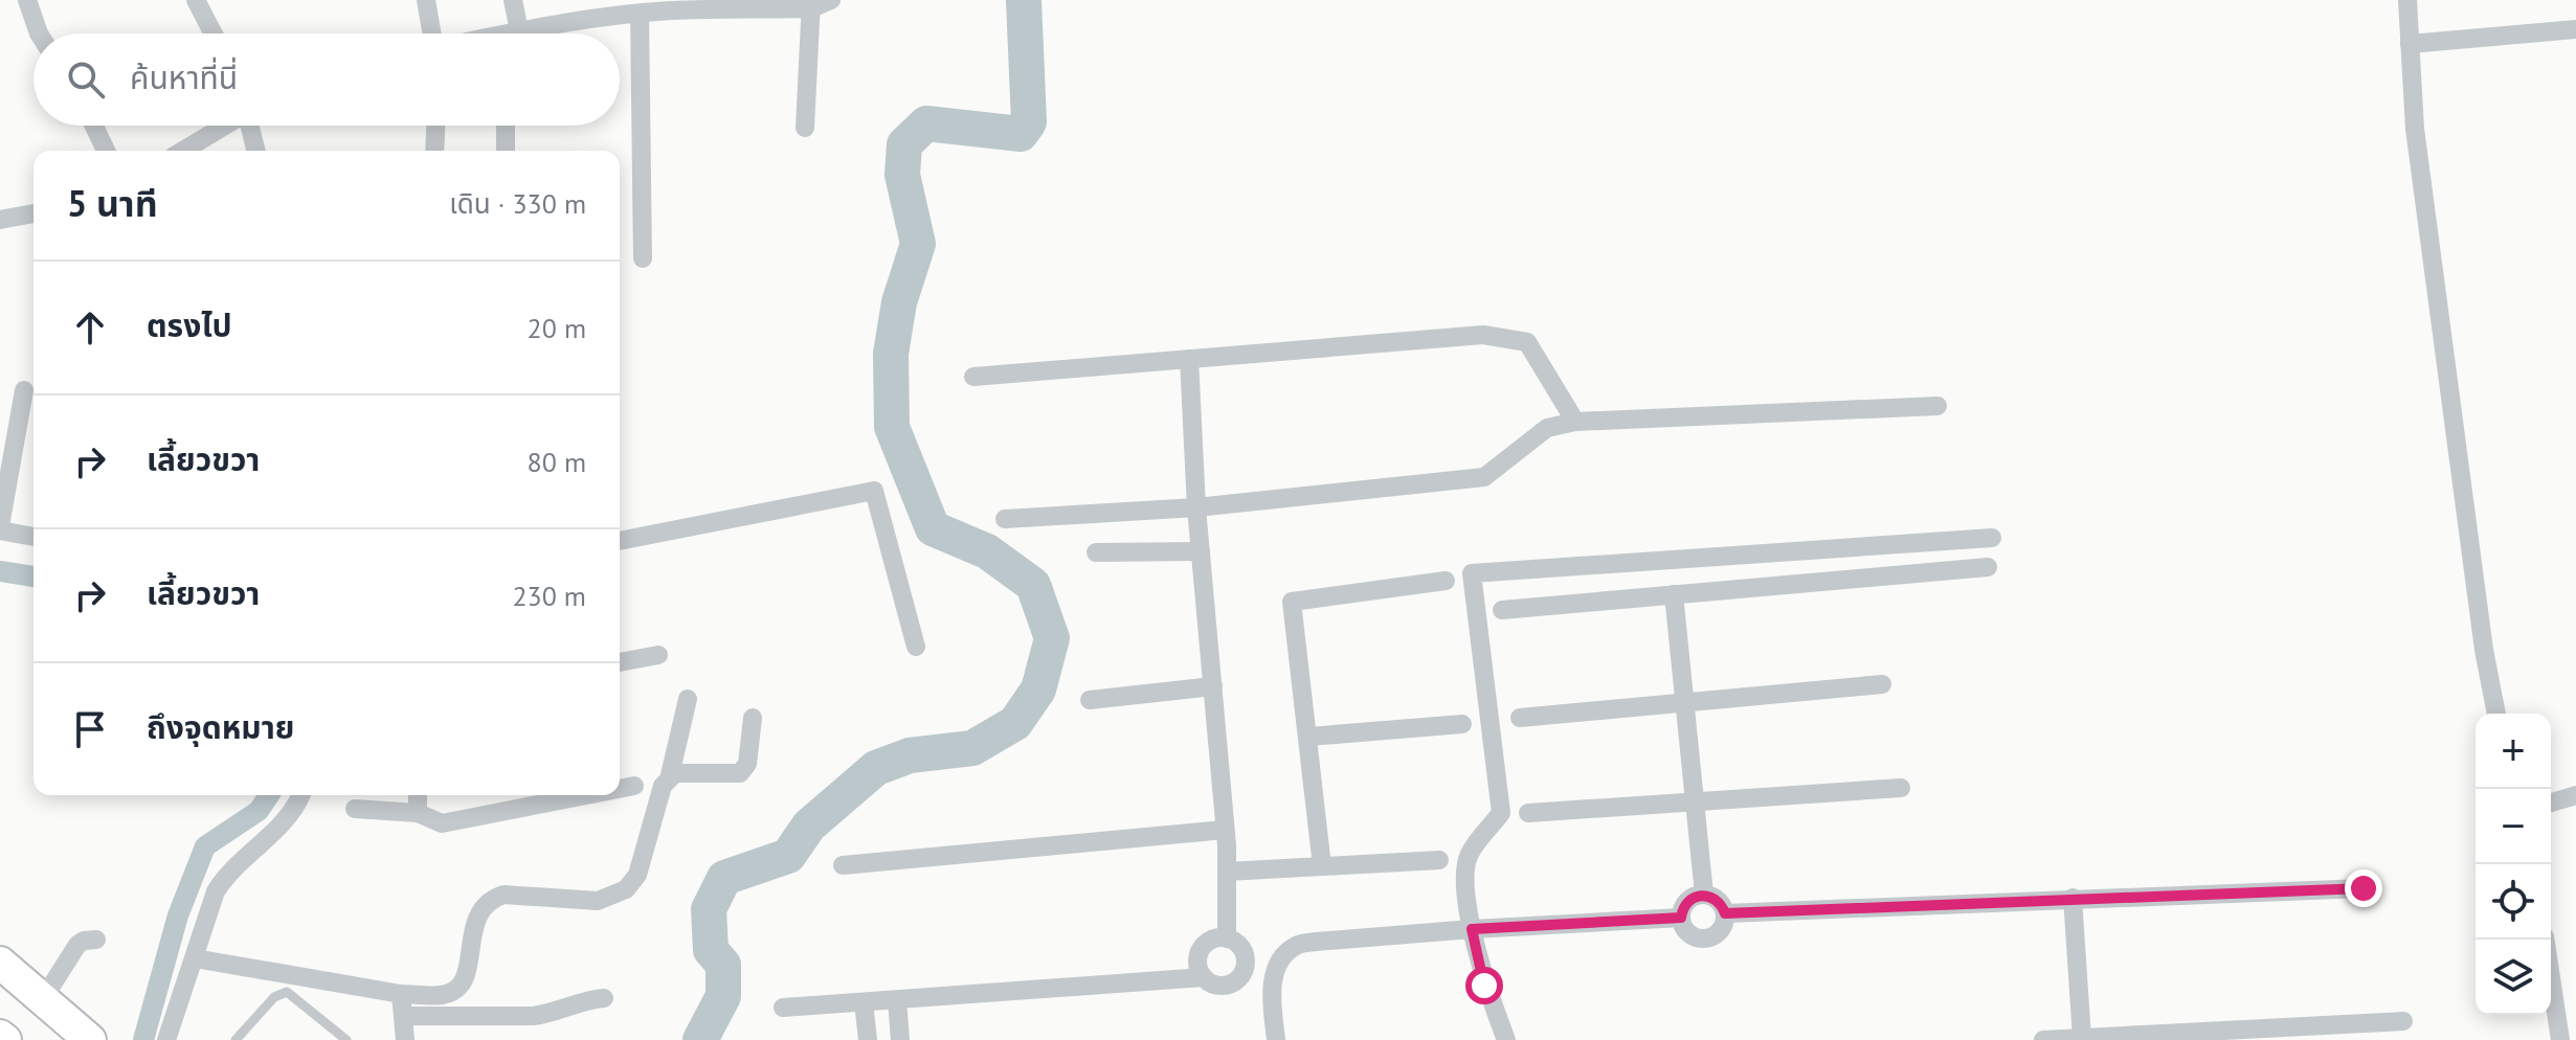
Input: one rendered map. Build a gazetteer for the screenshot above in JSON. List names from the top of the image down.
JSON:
{
  "page": {
    "search": "ค้นหาที่นี่",
    "heading": ["5 นาที", "เดิน · 330 m"],
    "list": [
      ["ตรงไป", "20 m"],
      ["เลี้ยวขวา", "80 m"],
      ["เลี้ยวขวา", "230 m"],
      "ถึงจุดหมาย"
    ],
    "map_buttons": ["+", "−"]
  }
}
